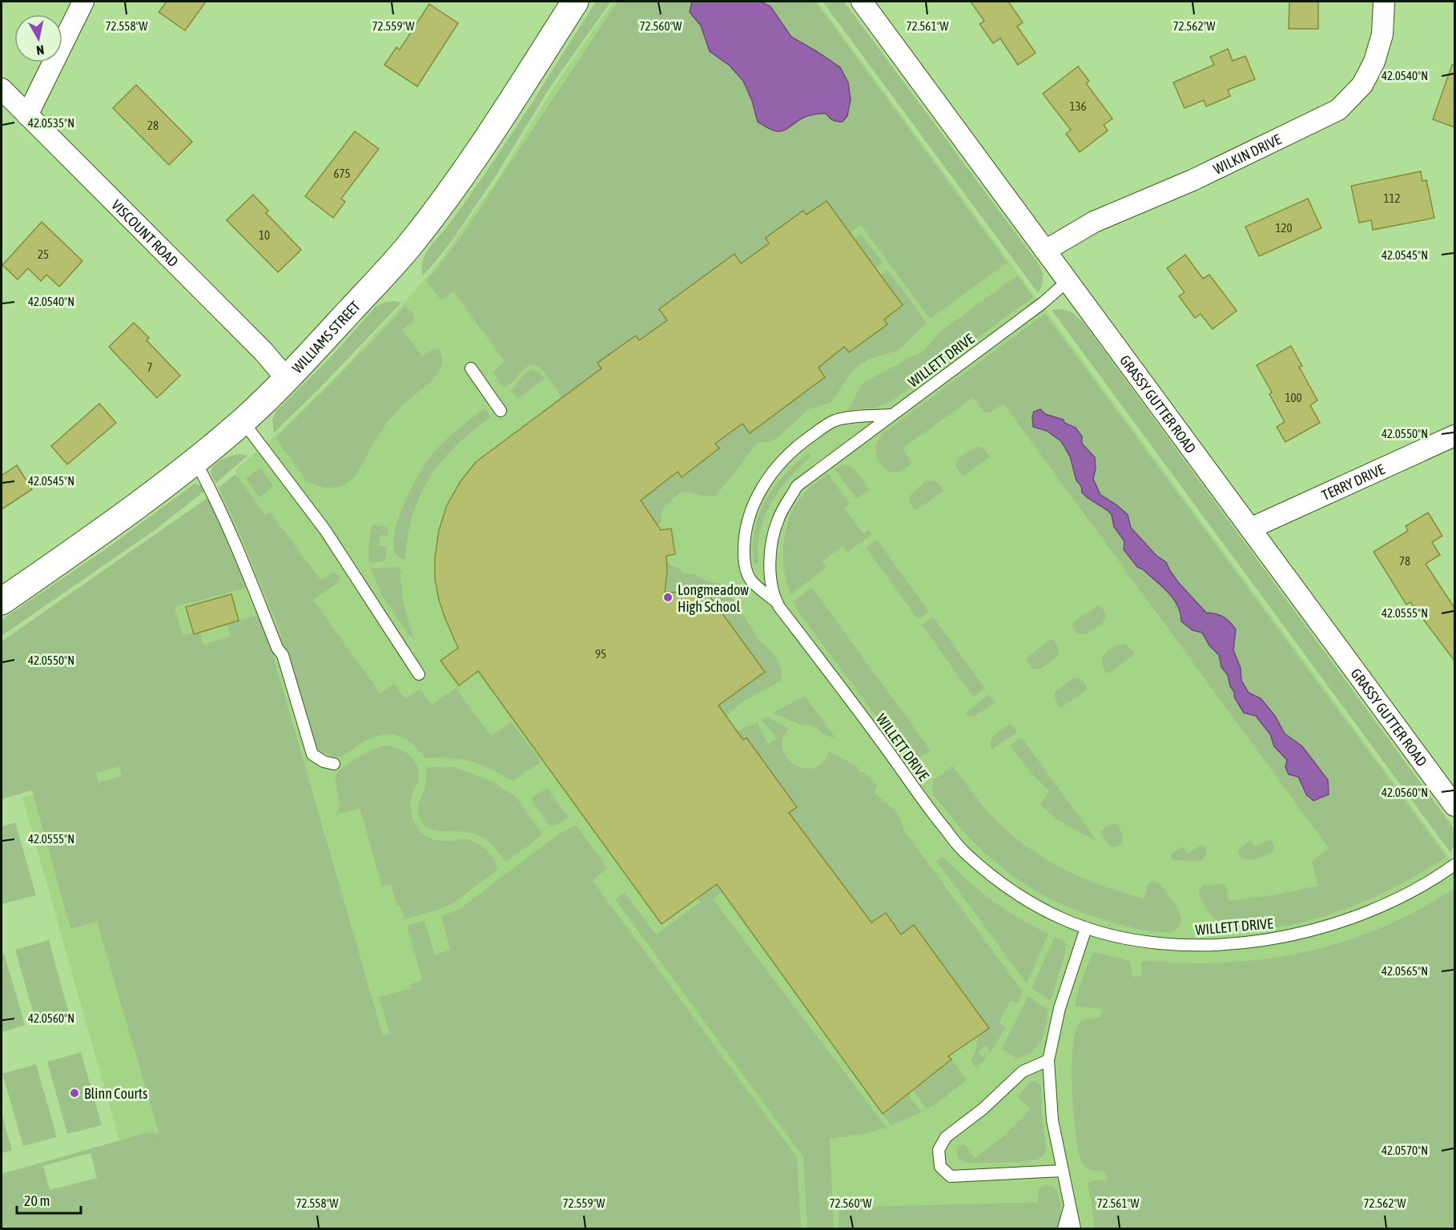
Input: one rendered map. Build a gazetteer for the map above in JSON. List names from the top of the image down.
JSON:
{
  "streets": {
    "main road": ["WILLIAMS STREET"],
    "street": [
      "WILKIN DRIVE",
      "VISCOUNT ROAD",
      "GRASSY GUTTER ROAD",
      "TERRY DRIVE"
    ],
    "lane": ["WILLETT DRIVE"]
  },
  "crossings": [
    ["WILKIN DRIVE", "GRASSY GUTTER ROAD"],
    ["VISCOUNT ROAD", "WILLIAMS STREET"],
    ["WILLETT DRIVE", "GRASSY GUTTER ROAD"],
    ["GRASSY GUTTER ROAD", "TERRY DRIVE"]
  ],
  "places": ["Longmeadow High School", "Blinn Courts"],
  "house_numbers": [
    "136",
    "28",
    "675",
    "112",
    "120",
    "10",
    "25",
    "7",
    "100",
    "78",
    "95"
  ],
  "scale_bar": "20 m",
  "north": "bottom",
  "coordinates": [
    "72.558°W",
    "72.559°W",
    "72.560°W",
    "72.561°W",
    "72.562°W",
    "42.0540°N",
    "42.0535°N",
    "42.0545°N",
    "42.0550°N",
    "42.0555°N",
    "42.0560°N",
    "42.0565°N",
    "42.0570°N"
  ]
}
